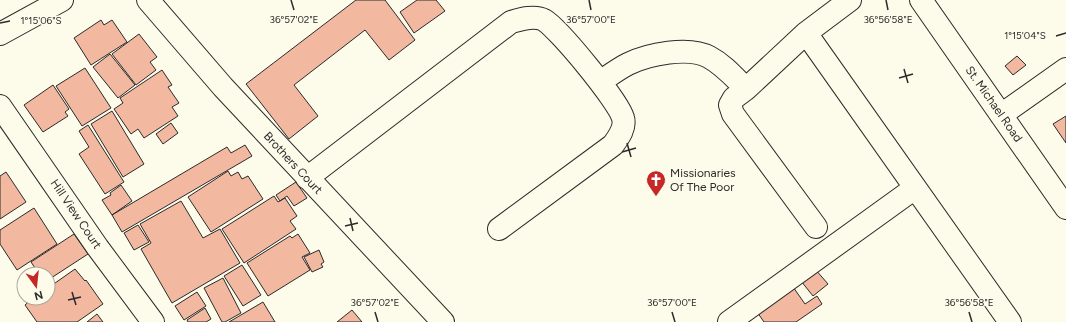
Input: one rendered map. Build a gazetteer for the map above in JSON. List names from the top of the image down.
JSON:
{
  "streets": {
    "street": ["St. Michael Road", "Brothers Court", "Hill View Court"]
  },
  "places": {
    "church": ["Missionaries Of The Poor"]
  },
  "north": "bottom",
  "coordinates": [
    "36°57'02\"E",
    "36°57'00\"E",
    "36°56'58\"E",
    "1°15'06\"S",
    "1°15'04\"S"
  ]
}
